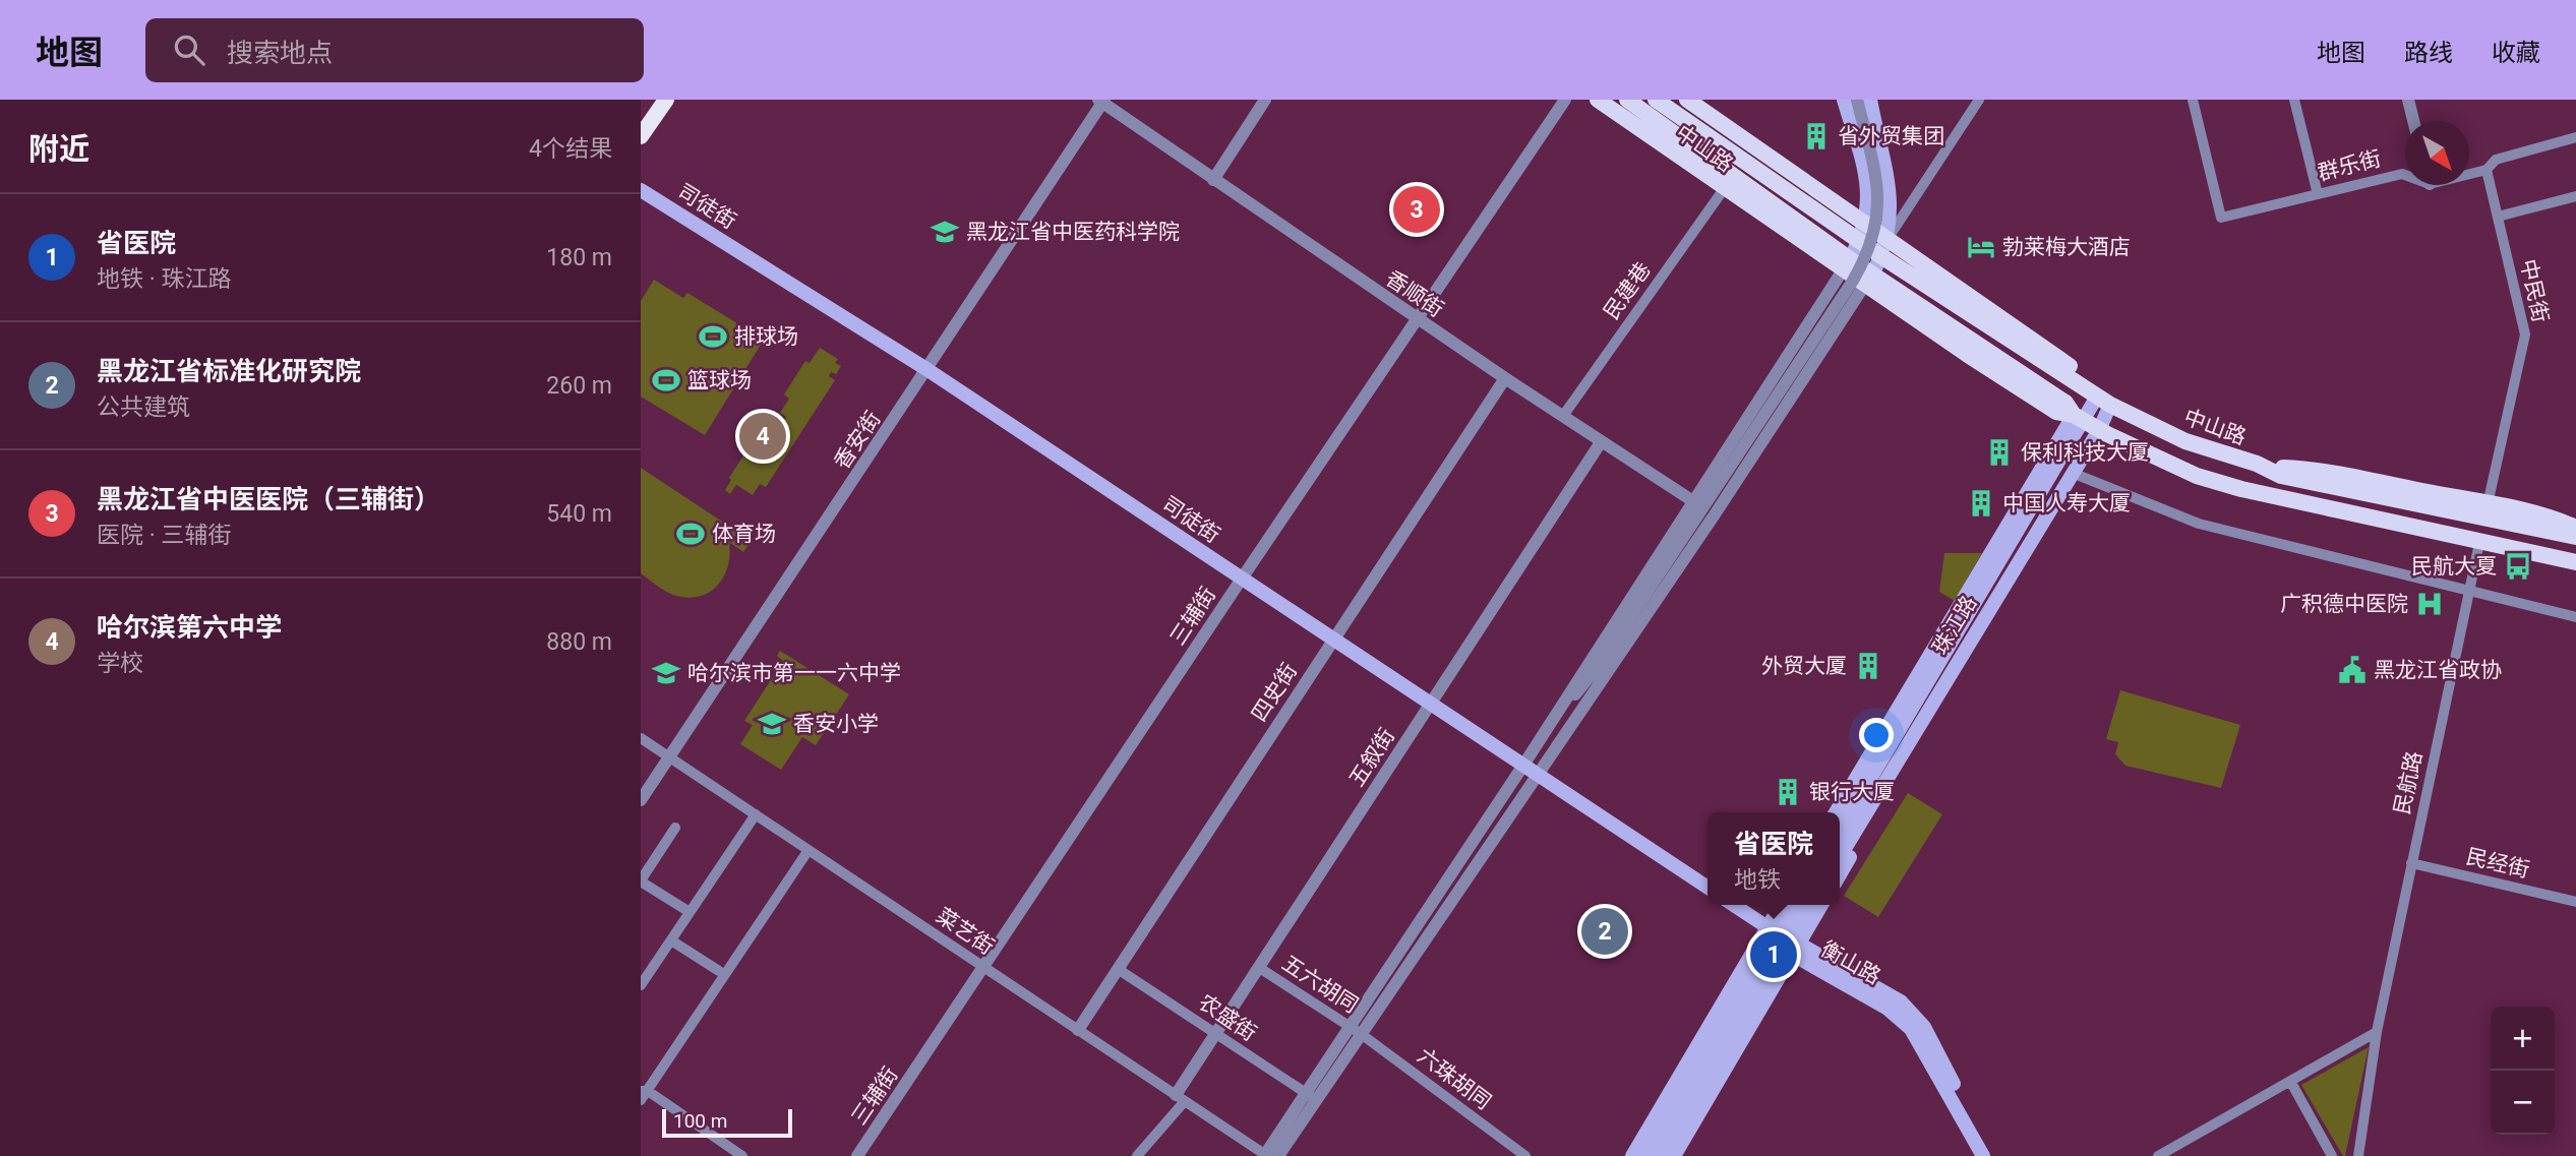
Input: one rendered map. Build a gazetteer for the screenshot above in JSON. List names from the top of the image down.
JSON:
{
  "streets": {
    "main road": [
      "中山路",
      "司徒街",
      "珠江路",
      "衡山路"
    ],
    "street": [
      "群乐街",
      "民建巷",
      "中民街",
      "香顺街",
      "香安街",
      "三辅街",
      "四史街",
      "五叙街",
      "民航路",
      "民经街",
      "菜艺街",
      "五六胡同",
      "农盛街",
      "六珠胡同"
    ]
  },
  "crossings": [
    ["中山路", "民建巷"],
    ["中山路", "珠江路"],
    ["中山路", "民航路"],
    ["群乐街", "中民街"],
    ["司徒街", "香安街"],
    ["司徒街", "三辅街"],
    ["司徒街", "四史街"],
    ["司徒街", "五叙街"],
    ["民建巷", "香顺街"],
    ["香顺街", "香安街"],
    ["香顺街", "三辅街"],
    ["香顺街", "四史街"],
    ["香顺街", "五叙街"],
    ["香安街", "菜艺街"],
    ["三辅街", "菜艺街"],
    ["四史街", "菜艺街"],
    ["四史街", "农盛街"],
    ["五叙街", "菜艺街"],
    ["五叙街", "五六胡同"],
    ["五叙街", "农盛街"],
    ["民航路", "民经街"],
    ["五六胡同", "六珠胡同"]
  ],
  "places": {
    "building": [
      "省外贸集团",
      "保利科技大厦",
      "中国人寿大厦",
      "外贸大厦",
      "银行大厦"
    ],
    "school or university": ["黑龙江省中医药科学院", "哈尔滨市第一一六中学", "香安小学"],
    "hotel": ["勃莱梅大酒店"],
    "sports": ["排球场", "篮球场", "体育场"],
    "bus stop": ["民航大夏"],
    "hospital": ["广积德中医院"],
    "public building": ["黑龙江省政协"]
  },
  "scale_bar": "100 m",
  "north": "bottom right",
  "page": {
    "header": "地图",
    "search": "搜索地点",
    "nav": ["地图", "路线", "收藏"],
    "heading": ["附近", "4个结果"],
    "pins": [
      "3",
      "4",
      "2",
      "1"
    ],
    "list": [
      {
        "mark": "1",
        "name": "省医院",
        "note": "地铁 · 珠江路",
        "value": "180 m"
      },
      {
        "mark": "2",
        "name": "黑龙江省标准化研究院",
        "note": "公共建筑",
        "value": "260 m"
      },
      {
        "mark": "3",
        "name": "黑龙江省中医医院（三辅街）",
        "note": "医院 · 三辅街",
        "value": "540 m"
      },
      {
        "mark": "4",
        "name": "哈尔滨第六中学",
        "note": "学校",
        "value": "880 m"
      }
    ],
    "popup": ["省医院", "地铁"],
    "map_buttons": ["+", "−"],
    "scale": "100 m"
  }
}
